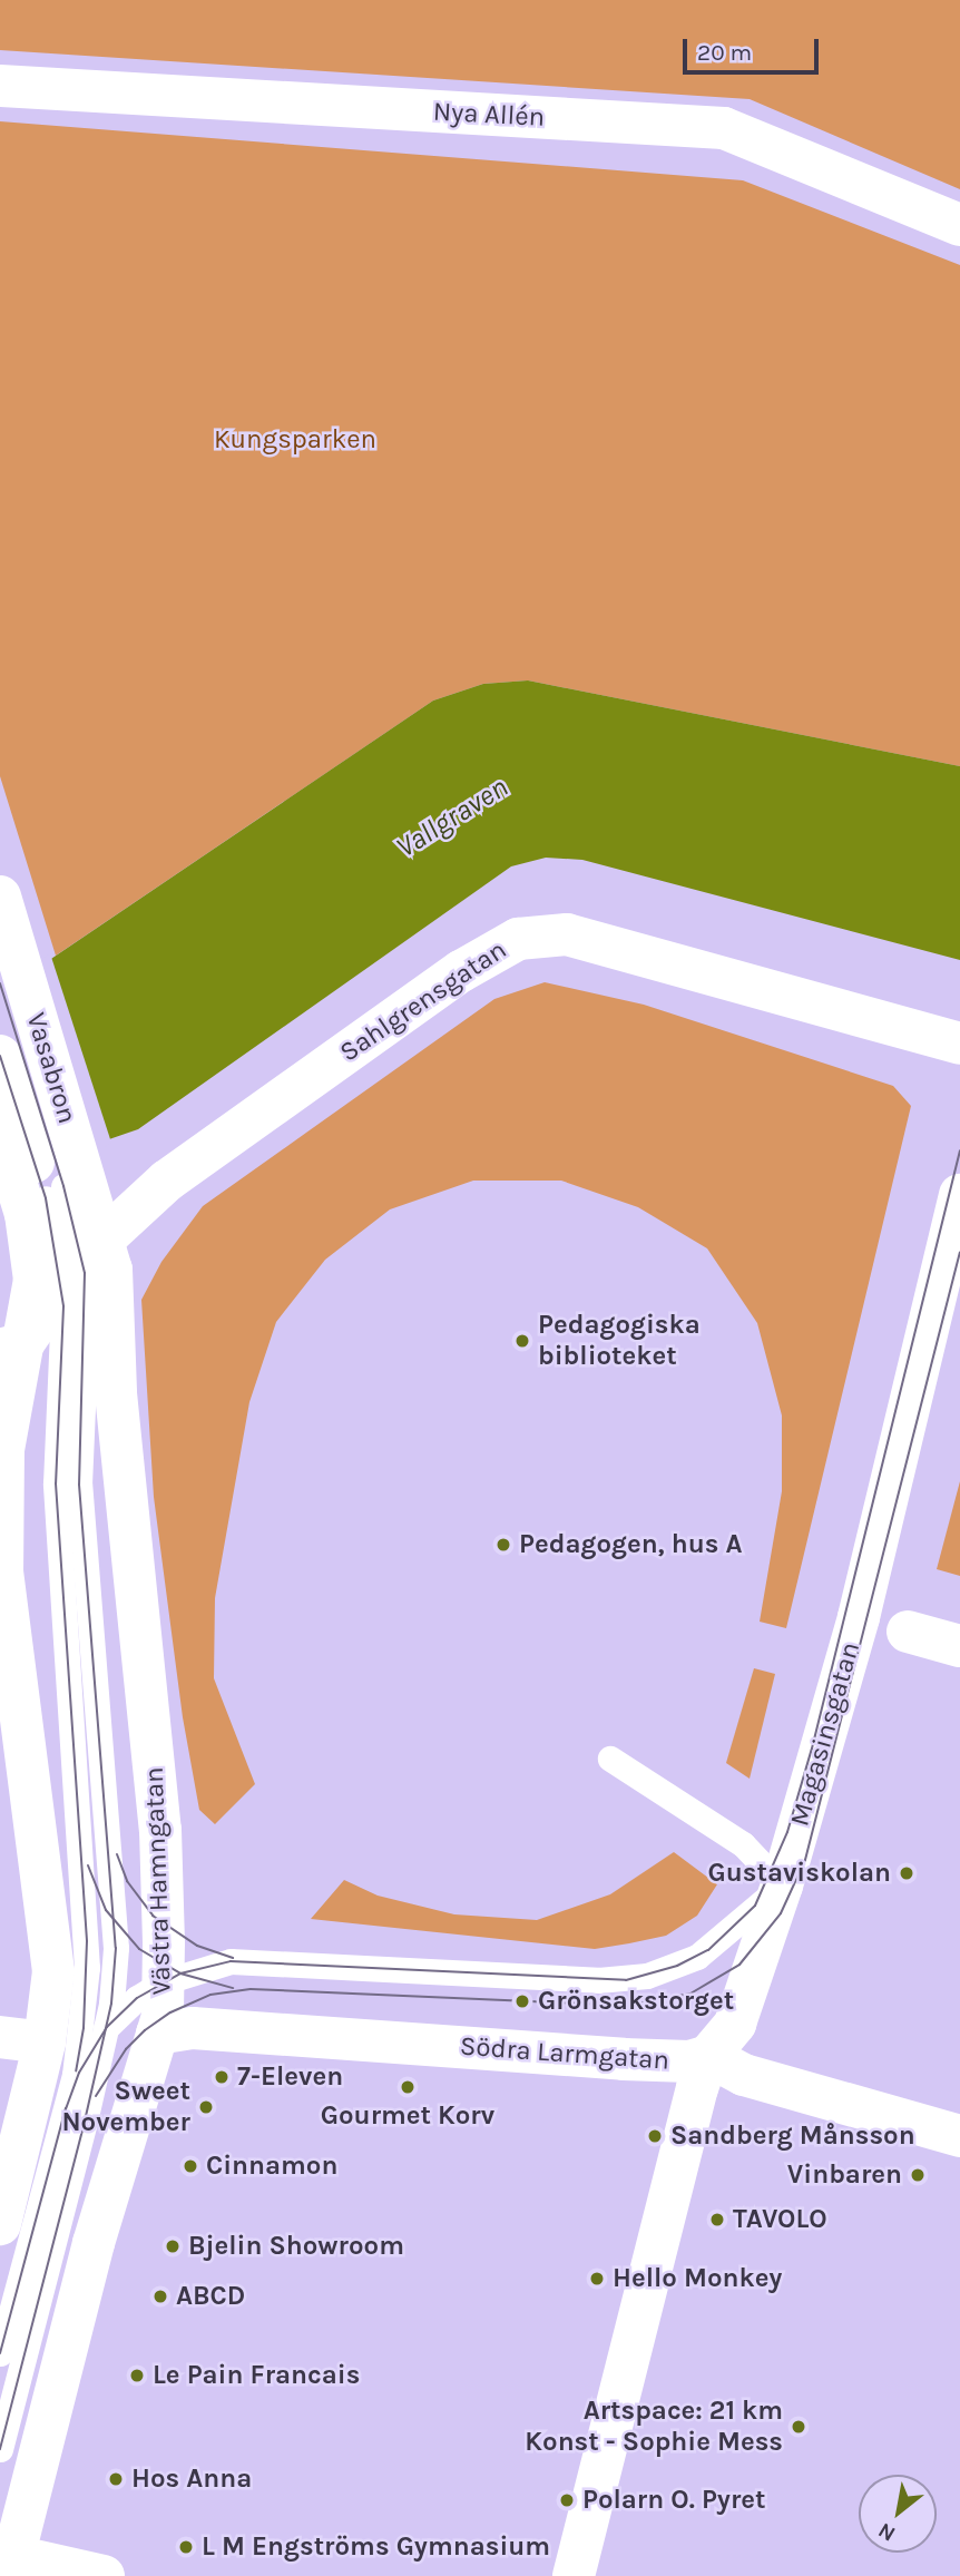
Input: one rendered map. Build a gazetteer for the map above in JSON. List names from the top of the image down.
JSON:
{
  "streets": {
    "street": [
      "Nya Allén",
      "Sahlgrensgatan",
      "Vasabron",
      "Magasinsgatan",
      "Västra Hamngatan",
      "Södra Larmgatan"
    ]
  },
  "crossings": [
    ["Sahlgrensgatan", "Västra Hamngatan"],
    ["Vasabron", "Västra Hamngatan"],
    ["Magasinsgatan", "Södra Larmgatan"],
    ["Västra Hamngatan", "Södra Larmgatan"]
  ],
  "water": ["Vallgraven"],
  "parks": ["Kungsparken"],
  "places": [
    "Pedagogiska biblioteket",
    "Pedagogen, hus A",
    "Gustaviskolan",
    "Grönsakstorget",
    "7-Eleven",
    "Gourmet Korv",
    "Sweet November",
    "Sandberg Månsson",
    "Cinnamon",
    "Vinbaren",
    "TAVOLO",
    "Bjelin Showroom",
    "Hello Monkey",
    "ABCD",
    "Le Pain Francais",
    "Artspace: 21 km Konst - Sophie Mess",
    "Hos Anna",
    "Polarn O. Pyret",
    "L M Engströms Gymnasium"
  ],
  "scale_bar": "20 m",
  "north": "bottom left"
}
